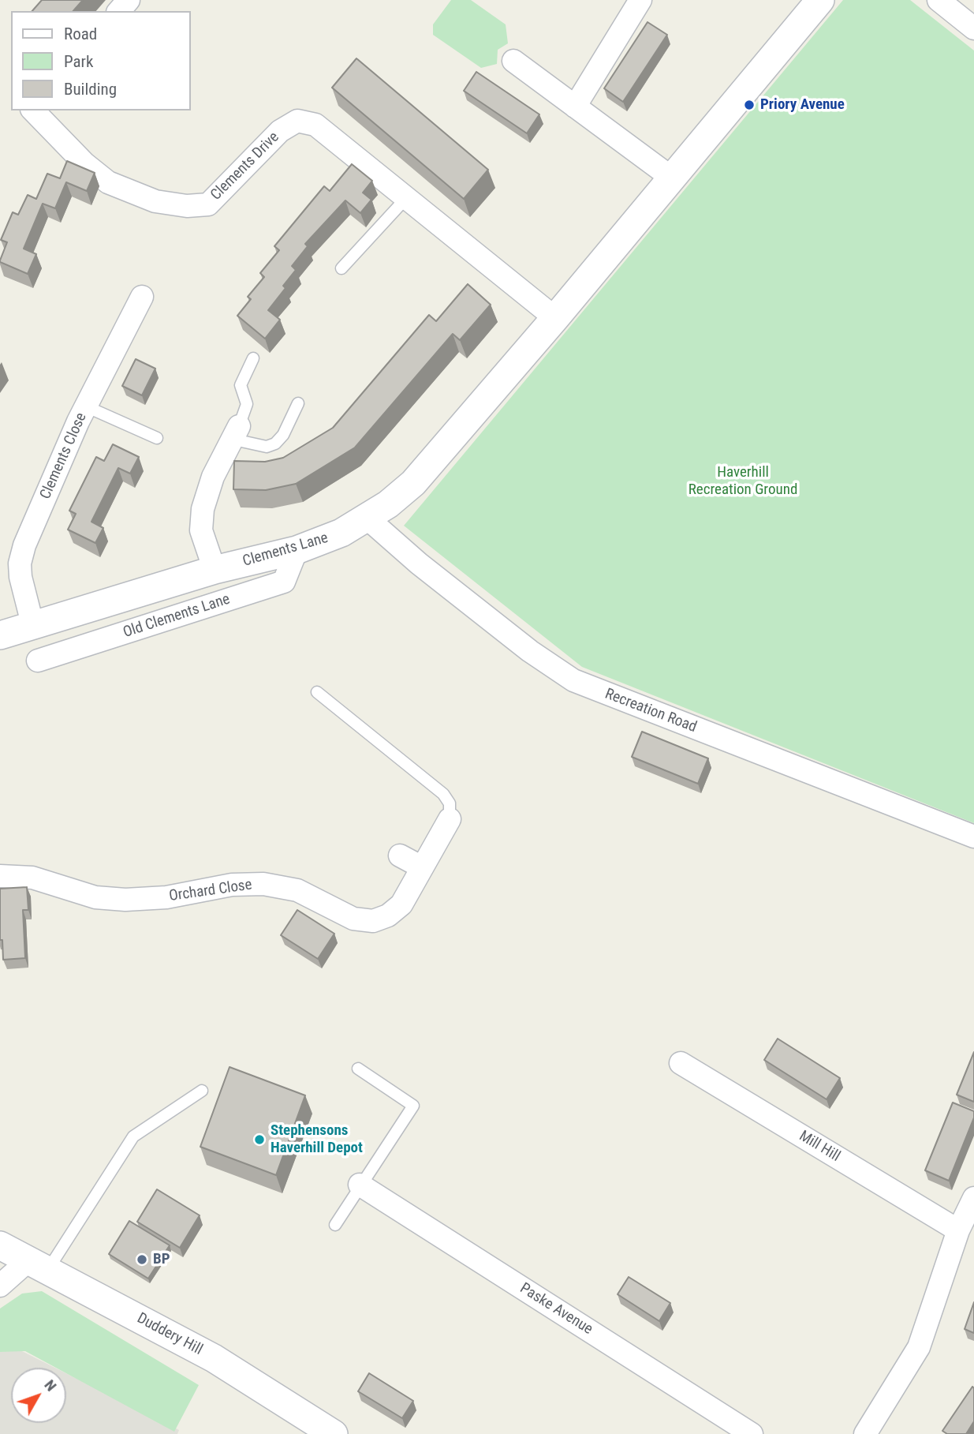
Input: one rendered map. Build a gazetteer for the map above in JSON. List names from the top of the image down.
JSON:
{
  "streets": {
    "street": [
      "Clements Drive",
      "Clements Close",
      "Clements Lane",
      "Old Clements Lane",
      "Recreation Road",
      "Orchard Close",
      "Mill Hill",
      "Paske Avenue",
      "Duddery Hill"
    ]
  },
  "crossings": [
    ["Clements Drive", "Clements Lane"],
    ["Clements Close", "Clements Lane"],
    ["Clements Lane", "Old Clements Lane"],
    ["Clements Lane", "Recreation Road"]
  ],
  "parks": ["Haverhill Recreation Ground"],
  "places": ["Priory Avenue", "Stephensons Haverhill Depot", "BP"],
  "legend": ["Road", "Park", "Building"],
  "north": "top right"
}
